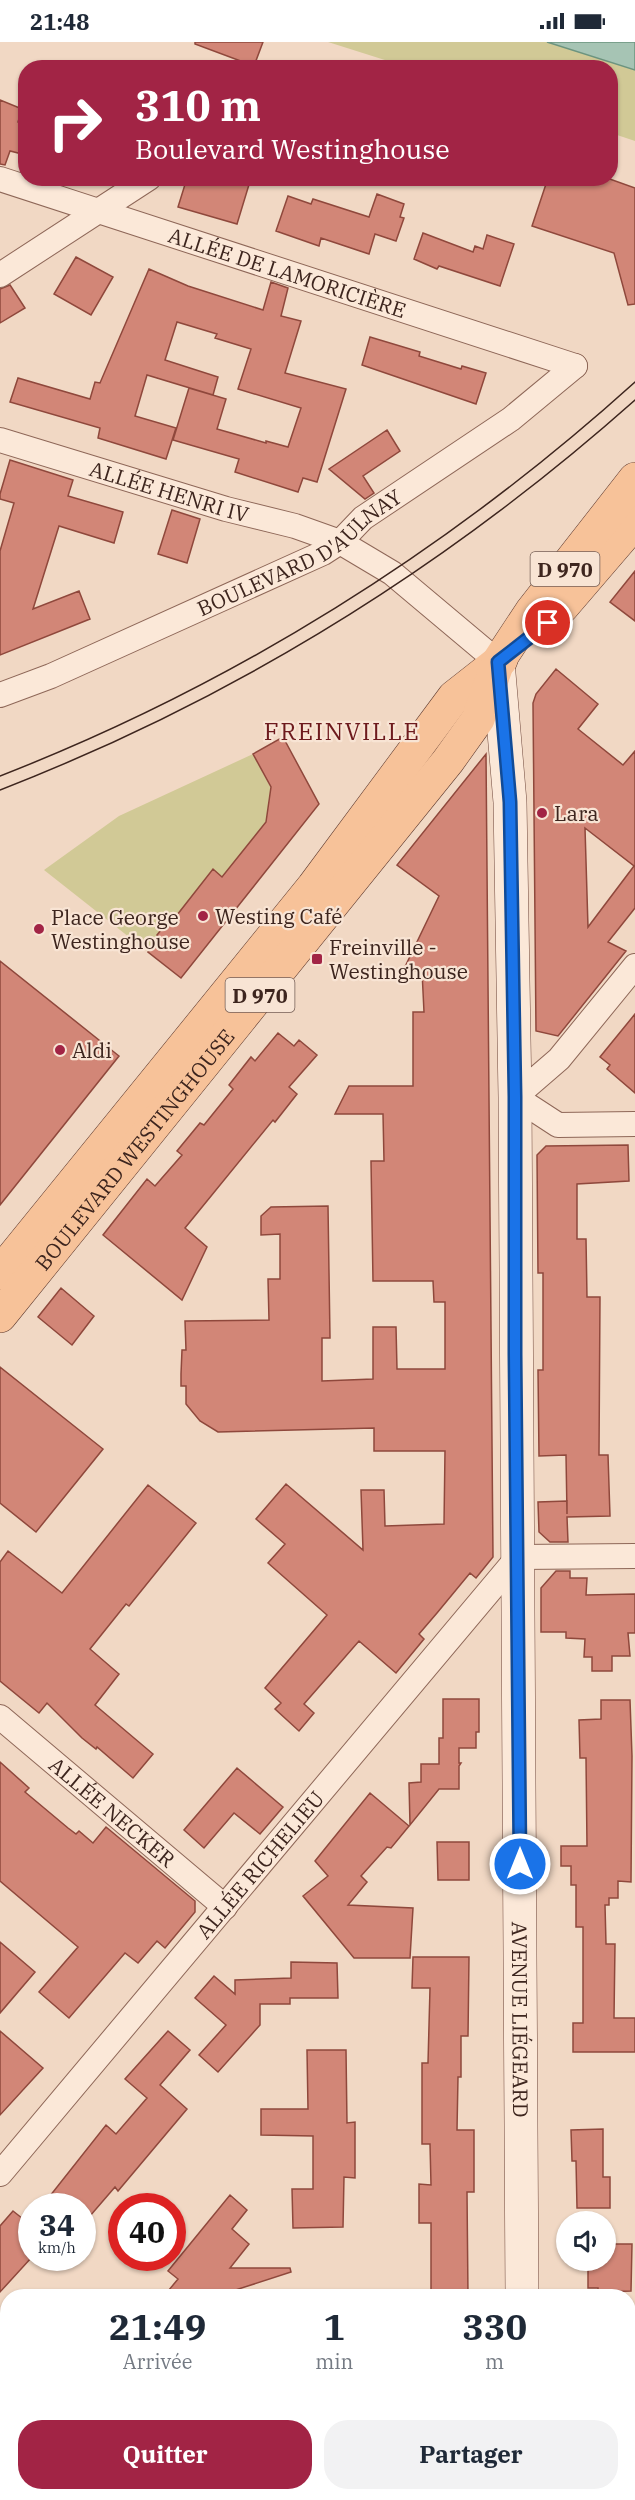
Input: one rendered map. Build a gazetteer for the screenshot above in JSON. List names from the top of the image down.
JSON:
{
  "streets": {
    "main road": ["D 970", "BOULEVARD WESTINGHOUSE"],
    "street": [
      "ALLÉE DE LAMORICIÈRE",
      "ALLÉE HENRI IV",
      "BOULEVARD D'AULNAY",
      "ALLÉE NECKER",
      "ALLÉE RICHELIEU",
      "AVENUE LIÉGEARD"
    ]
  },
  "crossings": [
    ["ALLÉE DE LAMORICIÈRE", "BOULEVARD D'AULNAY"],
    ["ALLÉE HENRI IV", "BOULEVARD D'AULNAY"],
    ["ALLÉE HENRI IV", "BOULEVARD WESTINGHOUSE"],
    ["ALLÉE HENRI IV", "AVENUE LIÉGEARD"],
    ["BOULEVARD WESTINGHOUSE", "AVENUE LIÉGEARD"],
    ["ALLÉE NECKER", "ALLÉE RICHELIEU"],
    ["ALLÉE RICHELIEU", "AVENUE LIÉGEARD"]
  ],
  "districts": ["FREINVILLE"],
  "places": {
    "other": [
      "Lara",
      "Westing Café",
      "Place George Westinghouse",
      "Aldi"
    ],
    "transit": ["Freinville - Westinghouse"]
  },
  "page": {
    "status": "21:48",
    "turn": ["310 m", "Boulevard Westinghouse"],
    "speed": "34 km/h",
    "limit": "40",
    "eta": [
      "21:49",
      "Arrivée",
      "1",
      "min",
      "330",
      "m"
    ],
    "buttons": ["Quitter", "Partager"]
  }
}
